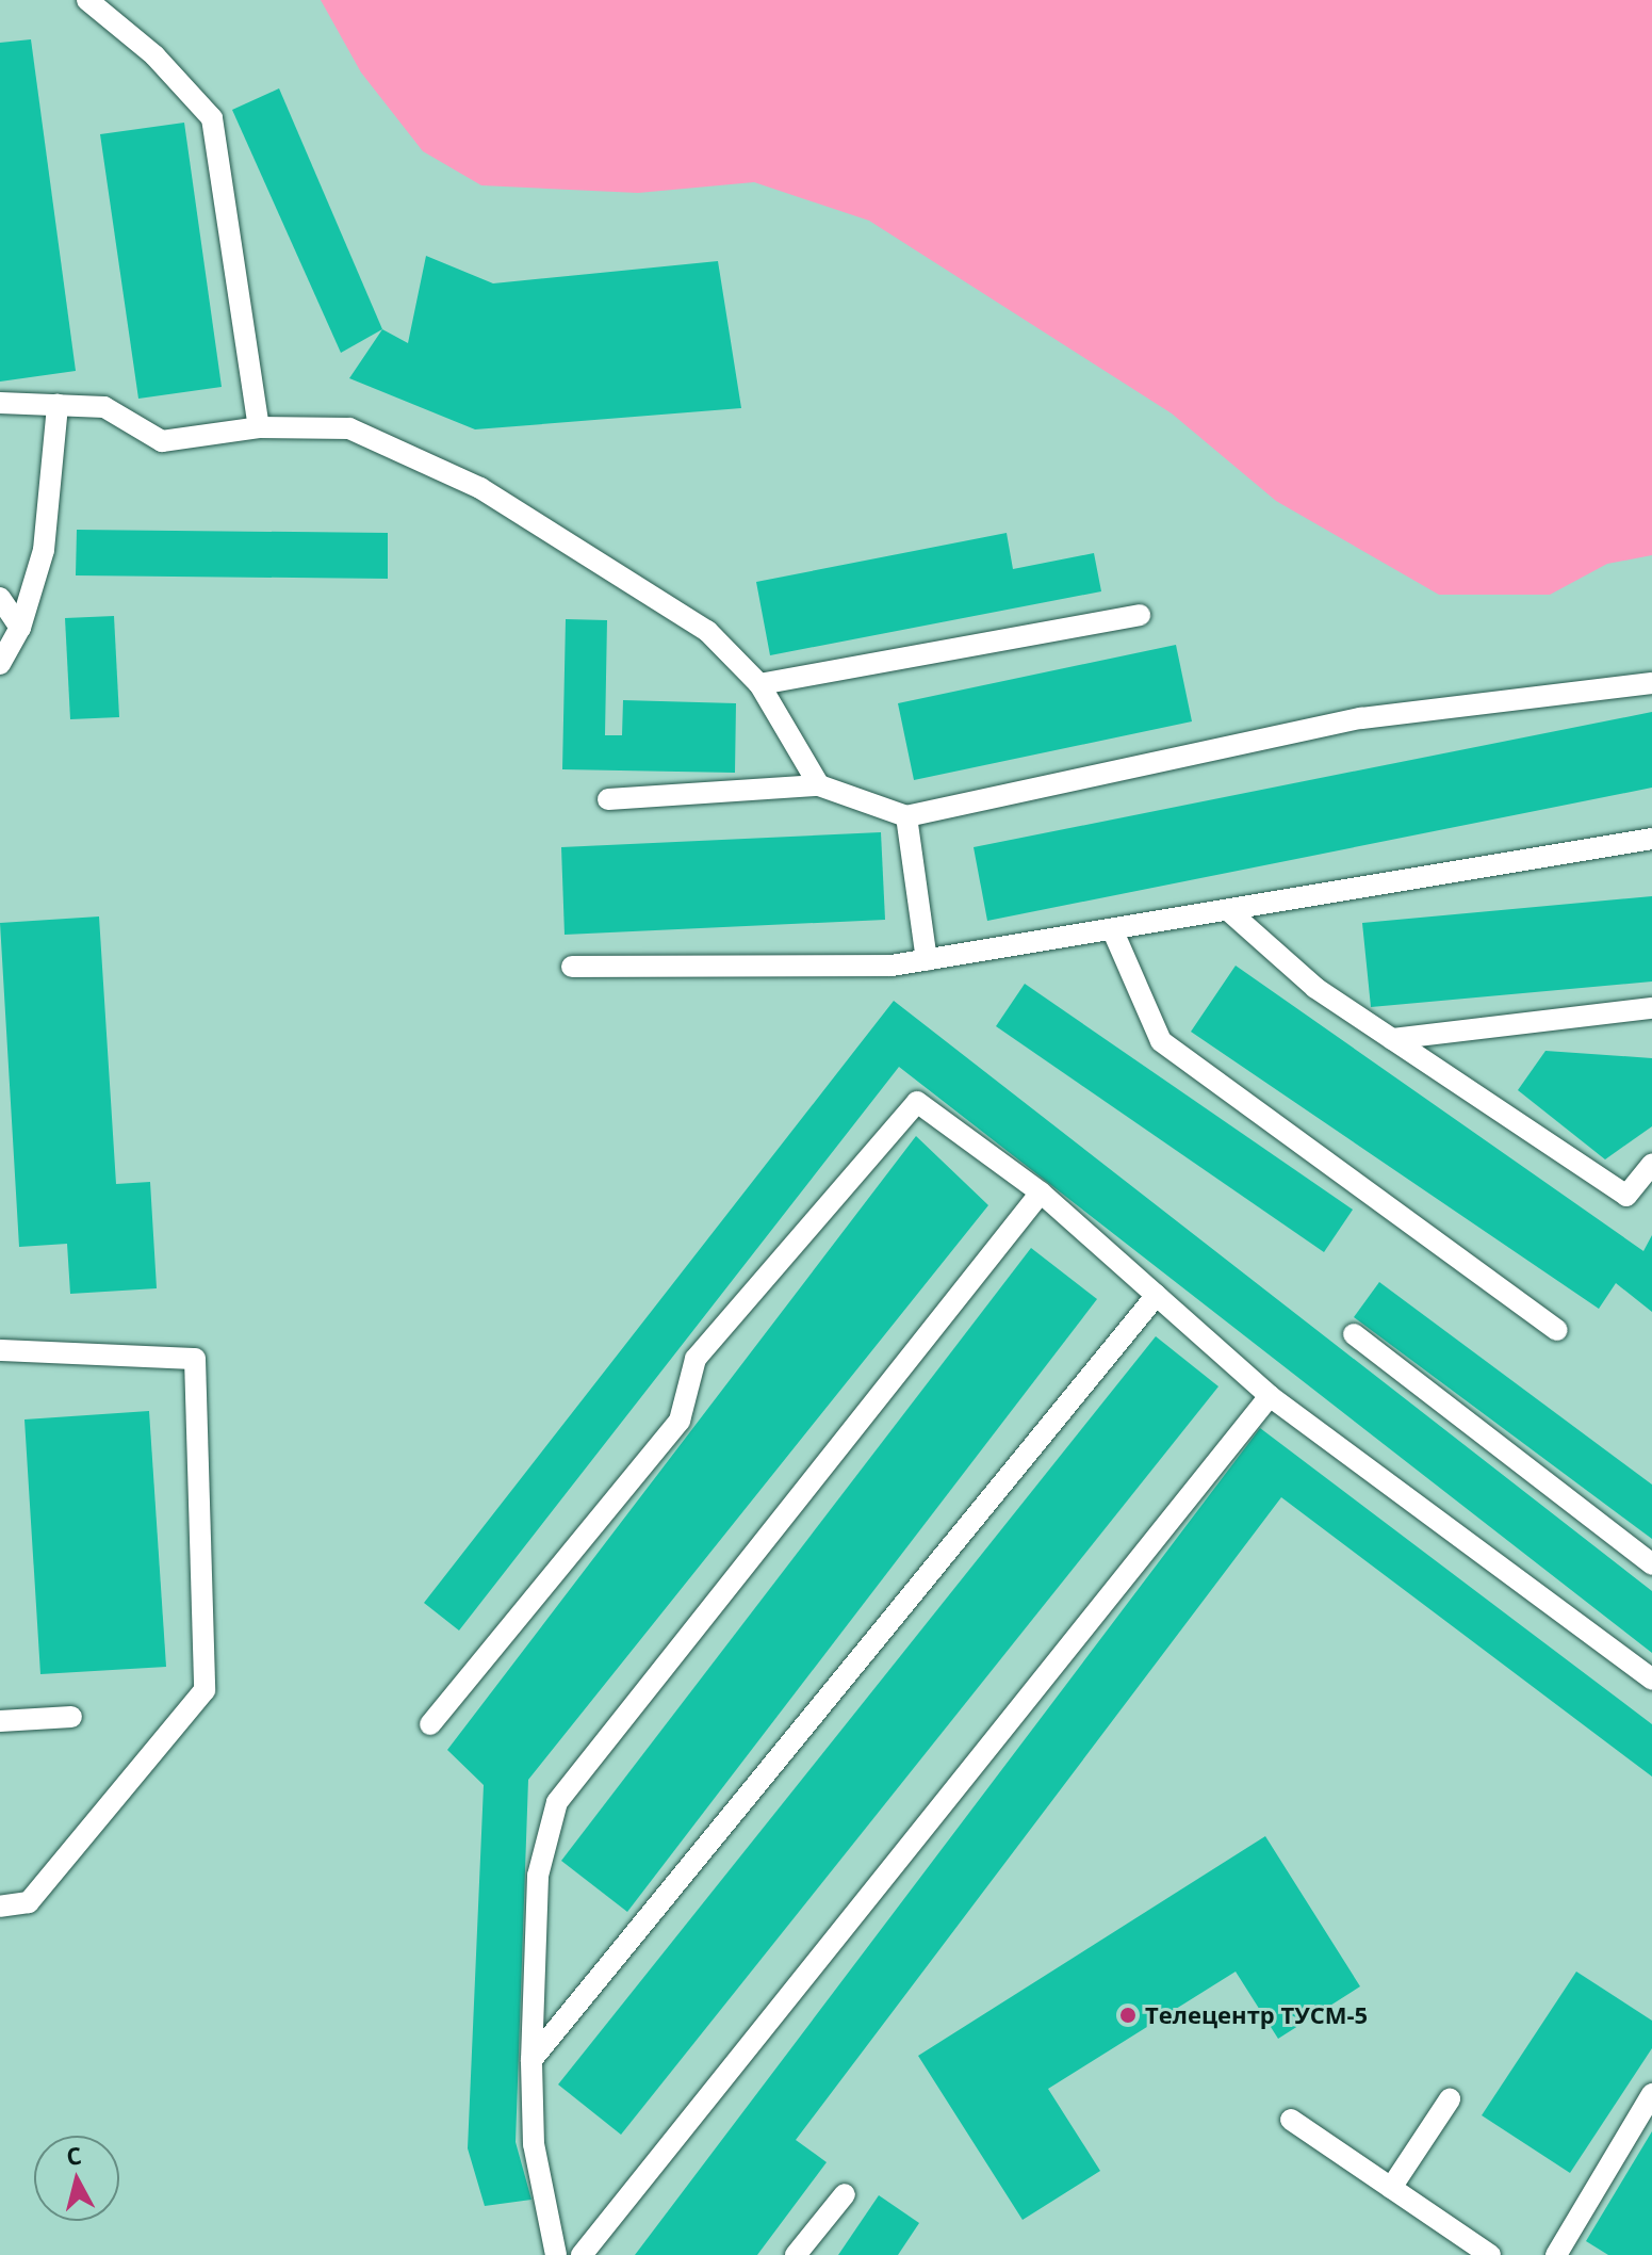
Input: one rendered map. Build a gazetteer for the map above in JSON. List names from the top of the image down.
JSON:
{
  "places": ["Телецентр ТУСМ-5"],
  "north": "top"
}
